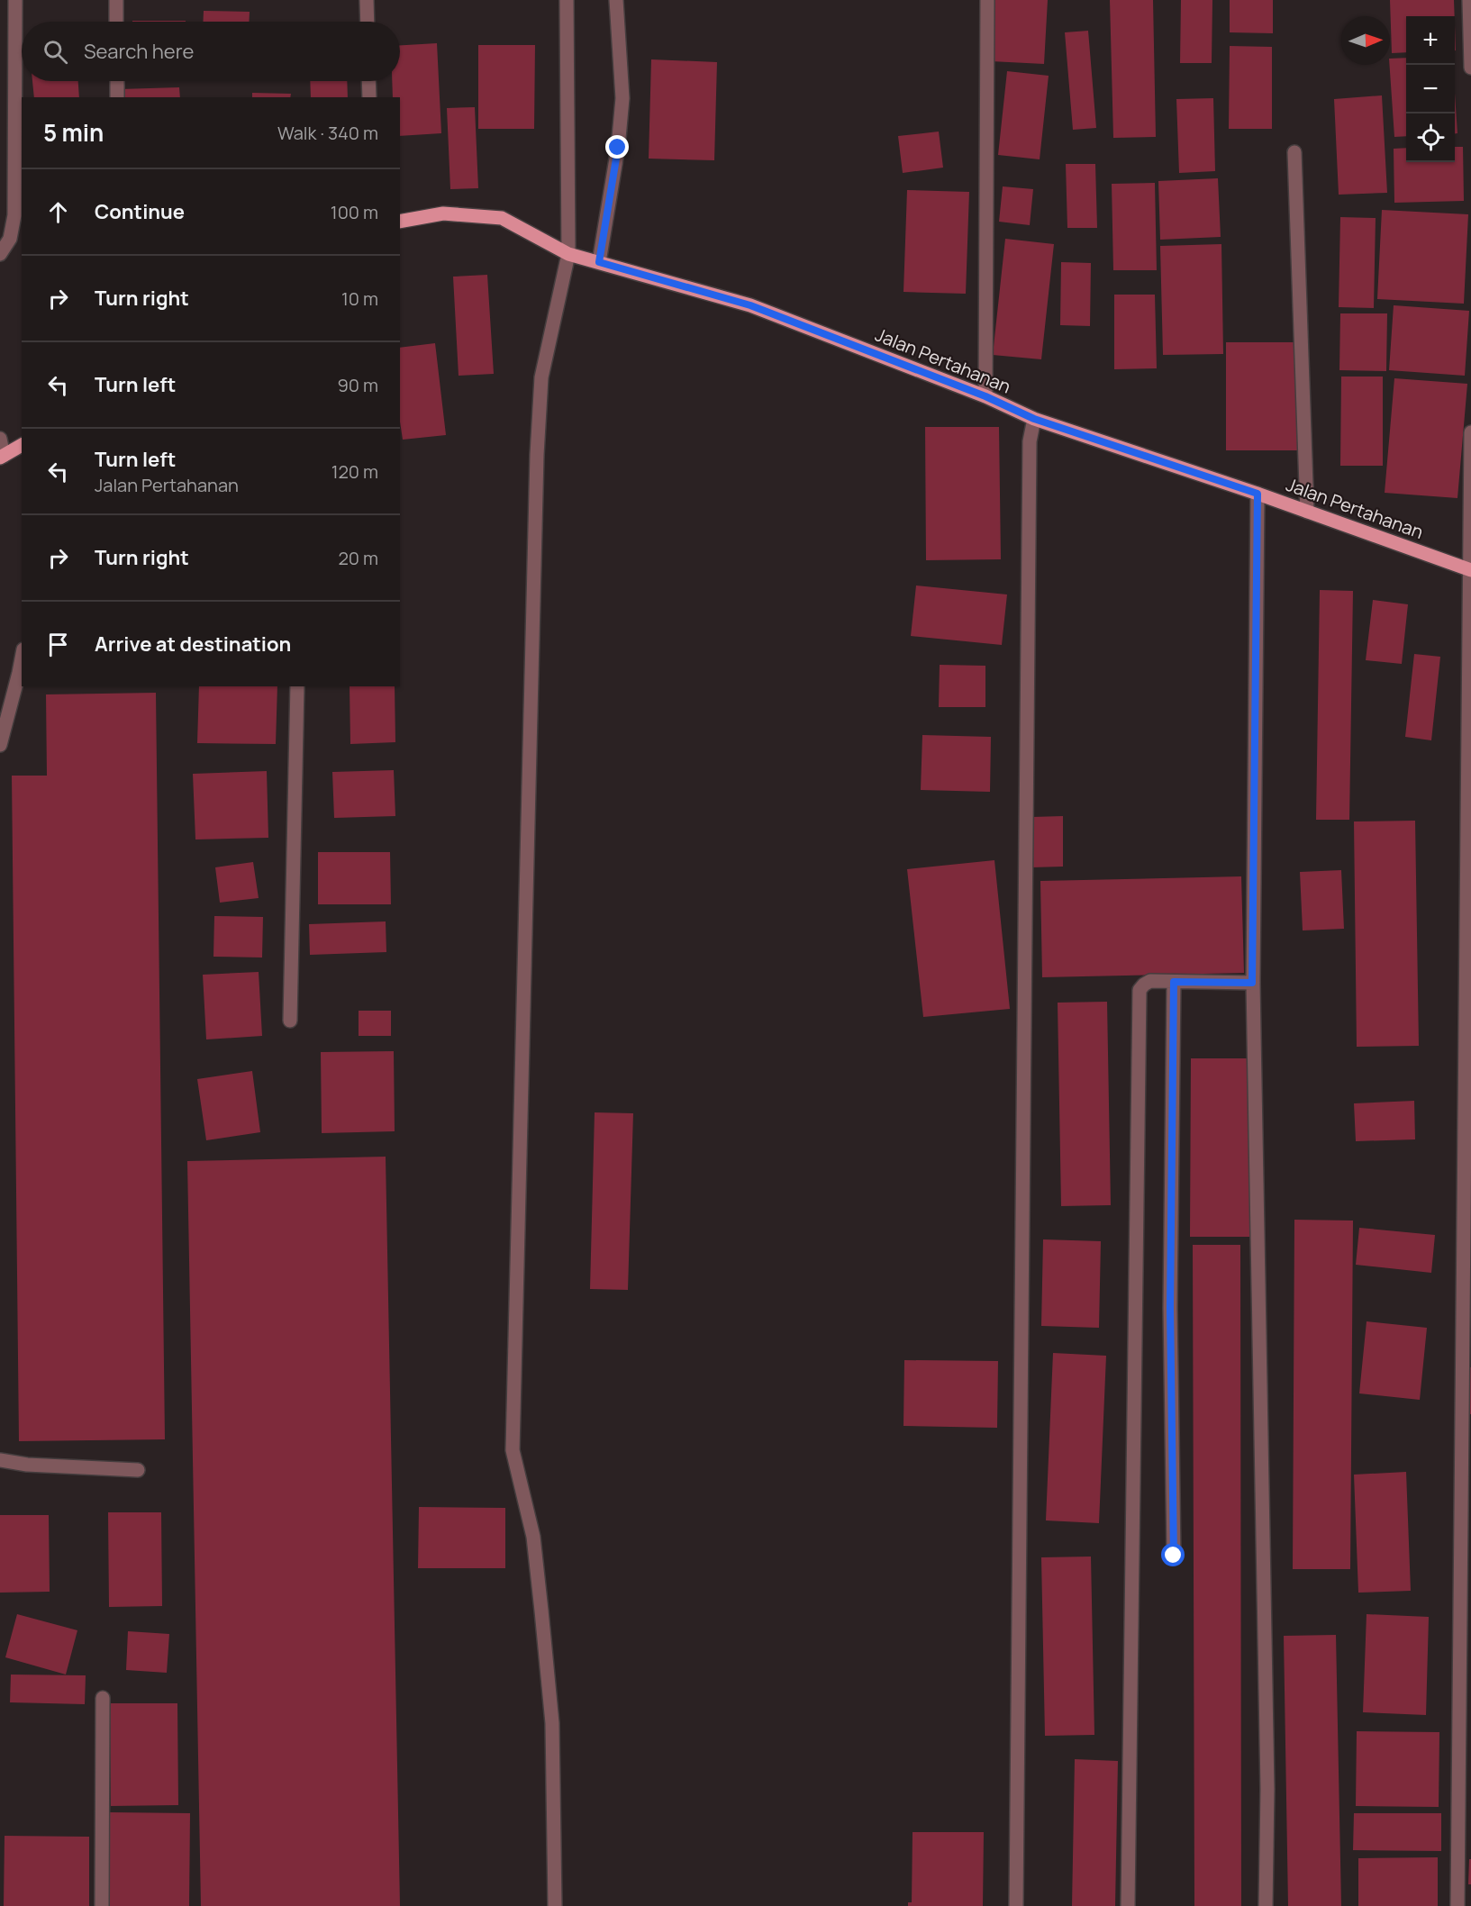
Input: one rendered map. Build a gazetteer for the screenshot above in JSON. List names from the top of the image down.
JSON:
{
  "streets": {
    "main road": ["Jalan Pertahanan"]
  },
  "north": "right",
  "page": {
    "map_buttons": ["+", "−"],
    "search": "Search here",
    "heading": ["5 min", "Walk · 340 m"],
    "list": [
      ["Continue", "100 m"],
      ["Turn right", "10 m"],
      ["Turn left", "90 m"],
      ["Turn left", "Jalan Pertahanan", "120 m"],
      ["Turn right", "20 m"],
      "Arrive at destination"
    ]
  }
}
